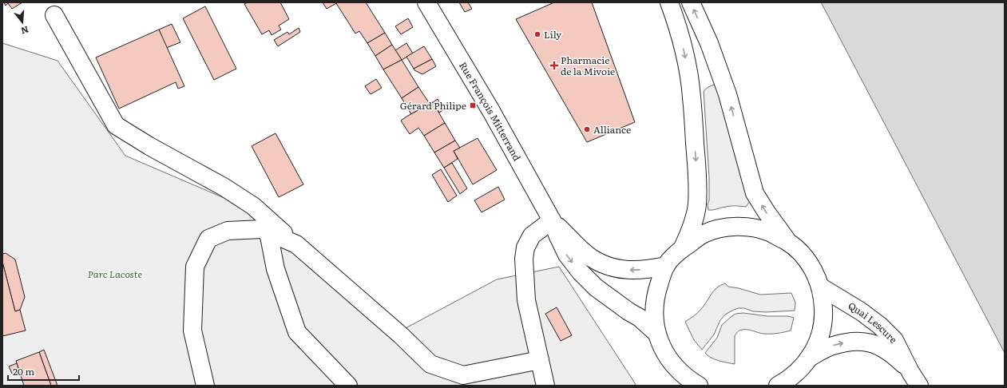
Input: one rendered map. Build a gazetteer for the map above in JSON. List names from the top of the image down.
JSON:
{
  "streets": {
    "street": ["Rue François Mitterrand", "Quai Lescure"]
  },
  "parks": ["Parc Lacoste"],
  "places": {
    "other": ["Lily", "Alliance"],
    "health": ["Pharmacie de la Mivoie"],
    "transit": ["Gérard Philipe"]
  },
  "scale_bar": "20 m",
  "north": "bottom"
}
